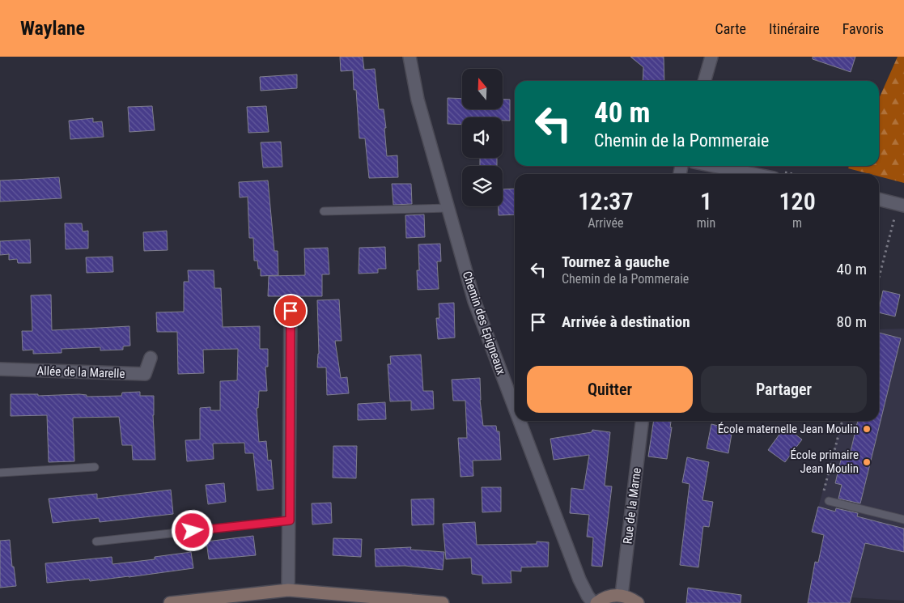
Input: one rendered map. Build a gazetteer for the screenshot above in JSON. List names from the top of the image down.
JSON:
{
  "streets": {
    "street": ["Chemin des Epigneaux", "Allée de la Marelle", "Rue de la Marne"]
  },
  "places": ["École maternelle Jean Moulin", "École primaire Jean Moulin"],
  "north": "top",
  "page": {
    "header": "Waylane",
    "nav": ["Carte", "Itinéraire", "Favoris"],
    "turn": ["40 m", "Chemin de la Pommeraie"],
    "eta": [
      "12:37",
      "Arrivée",
      "1",
      "min",
      "120",
      "m"
    ],
    "list": [
      {
        "name": "Tournez à gauche",
        "note": "Chemin de la Pommeraie",
        "value": "40 m"
      },
      {
        "name": "Arrivée à destination",
        "value": "80 m"
      }
    ],
    "buttons": ["Quitter", "Partager"]
  }
}
